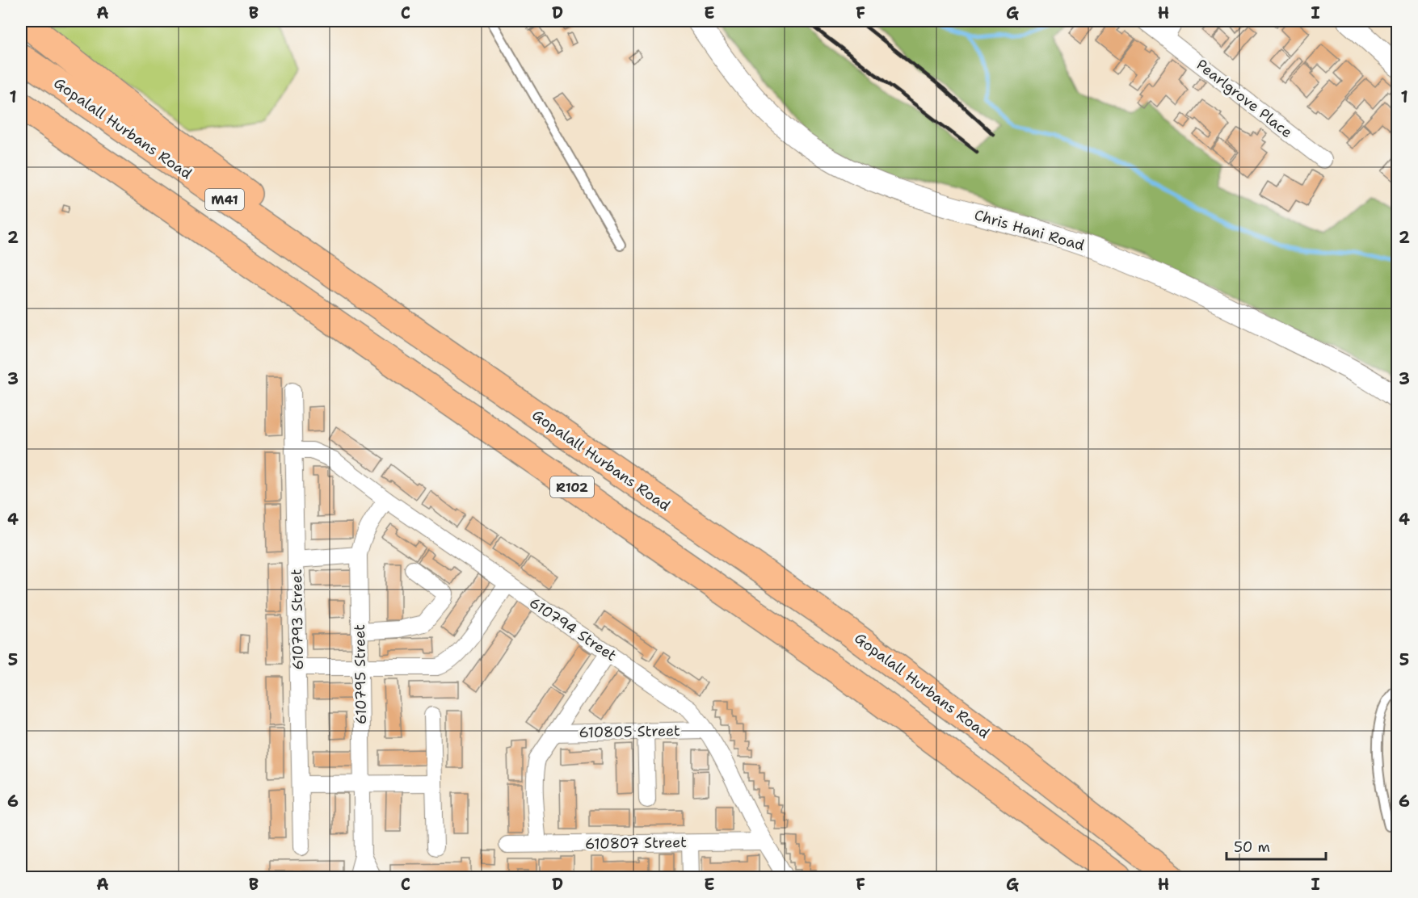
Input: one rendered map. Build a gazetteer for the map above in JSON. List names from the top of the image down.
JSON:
{
  "streets": {
    "highway": ["Gopalall Hurbans Road", "M41", "R102"],
    "street": [
      "Pearlgrove Place",
      "Chris Hani Road",
      "610793 Street",
      "610794 Street",
      "610795 Street",
      "610805 Street",
      "610807 Street"
    ]
  },
  "crossings": [
    ["610793 Street", "610794 Street"],
    ["610794 Street", "610795 Street"],
    ["610794 Street", "610805 Street"],
    ["610794 Street", "610807 Street"]
  ],
  "scale_bar": "50 m",
  "grid": {
    "columns": [
      "A",
      "B",
      "C",
      "D",
      "E",
      "F",
      "G",
      "H",
      "I"
    ],
    "rows": [
      "1",
      "2",
      "3",
      "4",
      "5",
      "6"
    ]
  }
}
